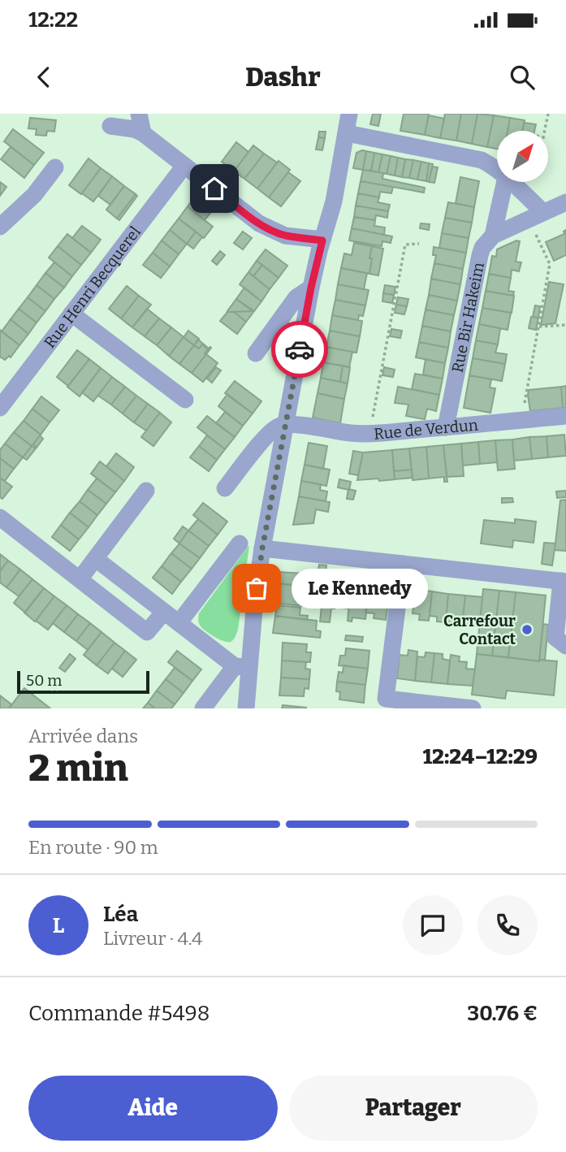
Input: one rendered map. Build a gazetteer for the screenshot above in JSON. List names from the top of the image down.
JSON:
{
  "streets": {
    "street": ["Rue Henri Becquerel", "Rue Bir Hakeim", "Rue de Verdun"]
  },
  "crossings": [
    ["Rue Bir Hakeim", "Rue de Verdun"]
  ],
  "places": ["Le Kennedy", "Carrefour Contact"],
  "scale_bar": "50 m",
  "north": "top right",
  "page": {
    "status": "12:22",
    "header": "Dashr",
    "bubble": "Le Kennedy",
    "scale": "50 m",
    "heading": ["2 min", "Arrivée dans", "12:24–12:29"],
    "panel": [
      "Léa",
      "Livreur · 4.4",
      "Commande #5498",
      "30.76 €"
    ],
    "bar": "En route · 90 m",
    "round": "L",
    "buttons": ["Aide", "Partager"]
  }
}
